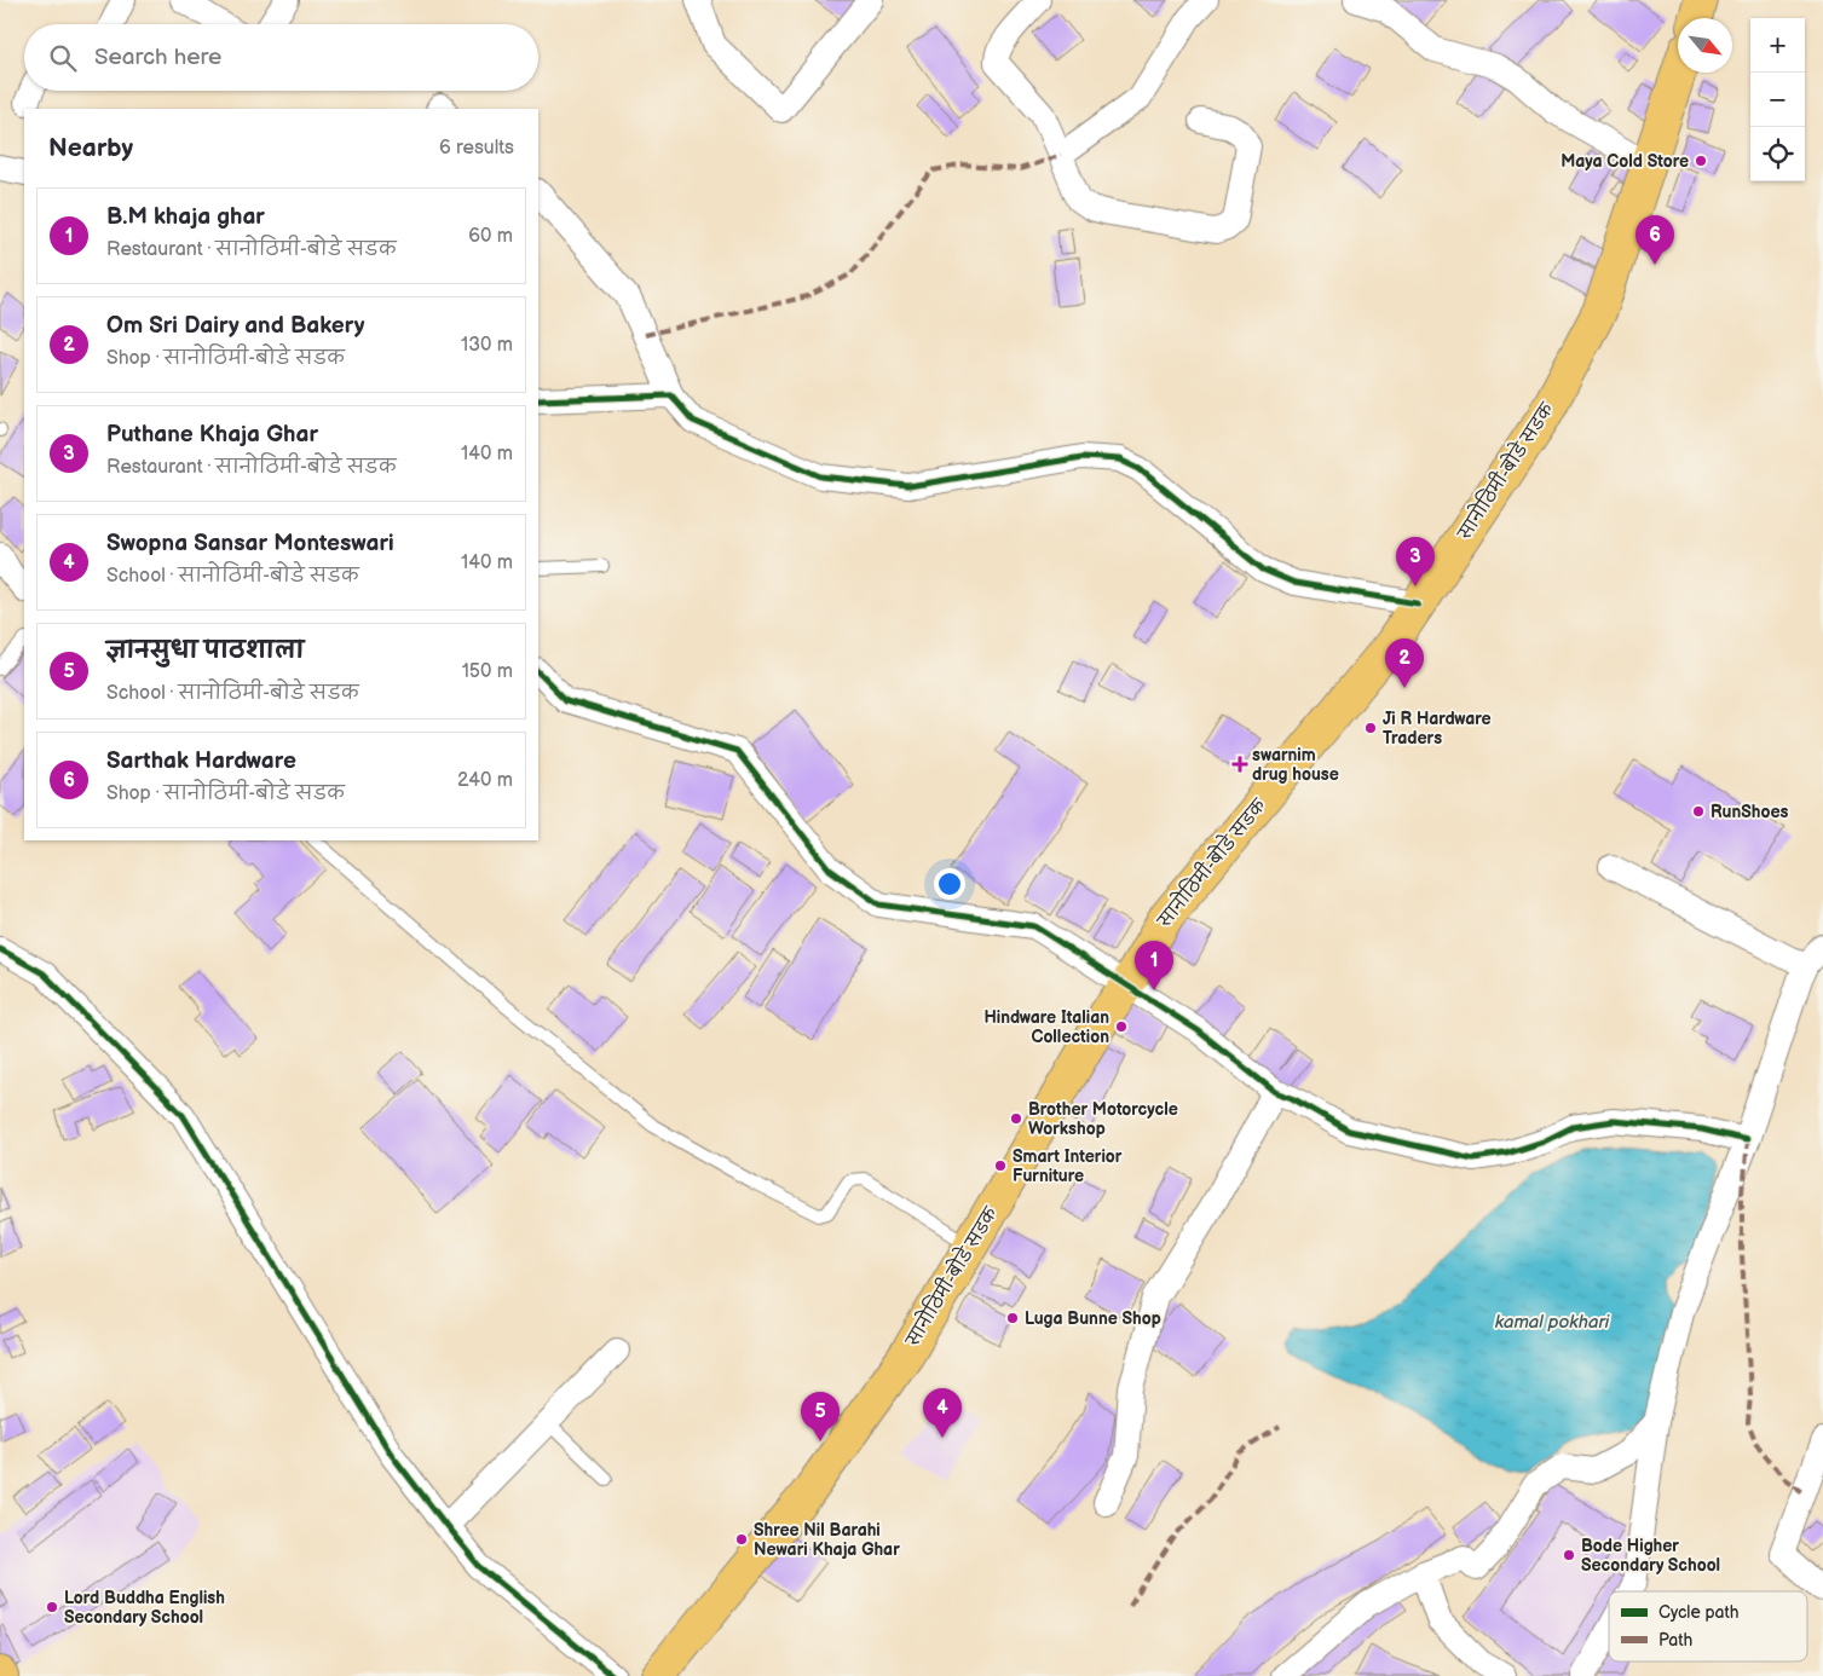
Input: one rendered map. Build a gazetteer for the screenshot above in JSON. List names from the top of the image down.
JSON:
{
  "streets": {
    "main road": ["सानोठिमी-बोडे सडक"]
  },
  "water": ["kamal pokhari"],
  "places": {
    "other": [
      "Maya Cold Store",
      "Ji R Hardware Traders",
      "RunShoes",
      "Hindware Italian Collection",
      "Brother Motorcycle Workshop",
      "Smart Interior Furniture",
      "Luga Bunne Shop",
      "Shree Nil Barahi Newari Khaja Ghar",
      "Bode Higher Secondary School",
      "Lord Buddha English Secondary School"
    ],
    "health": ["swarnim drug house"]
  },
  "legend": ["Cycle path", "Path"],
  "north": "bottom right",
  "page": {
    "map_buttons": ["+", "−"],
    "search": "Search here",
    "heading": ["Nearby", "6 results"],
    "list": [
      {
        "mark": "1",
        "name": "B.M khaja ghar",
        "note": "Restaurant · सानोठिमी-बोडे सडक",
        "value": "60 m"
      },
      {
        "mark": "2",
        "name": "Om Sri Dairy and Bakery",
        "note": "Shop · सानोठिमी-बोडे सडक",
        "value": "130 m"
      },
      {
        "mark": "3",
        "name": "Puthane Khaja Ghar",
        "note": "Restaurant · सानोठिमी-बोडे सडक",
        "value": "140 m"
      },
      {
        "mark": "4",
        "name": "Swopna Sansar Monteswari",
        "note": "School · सानोठिमी-बोडे सडक",
        "value": "140 m"
      },
      {
        "mark": "5",
        "name": "ज्ञानसुधा पाठशाला",
        "note": "School · सानोठिमी-बोडे सडक",
        "value": "150 m"
      },
      {
        "mark": "6",
        "name": "Sarthak Hardware",
        "note": "Shop · सानोठिमी-बोडे सडक",
        "value": "240 m"
      }
    ],
    "pins": [
      "6",
      "3",
      "2",
      "1",
      "4",
      "5"
    ]
  }
}
